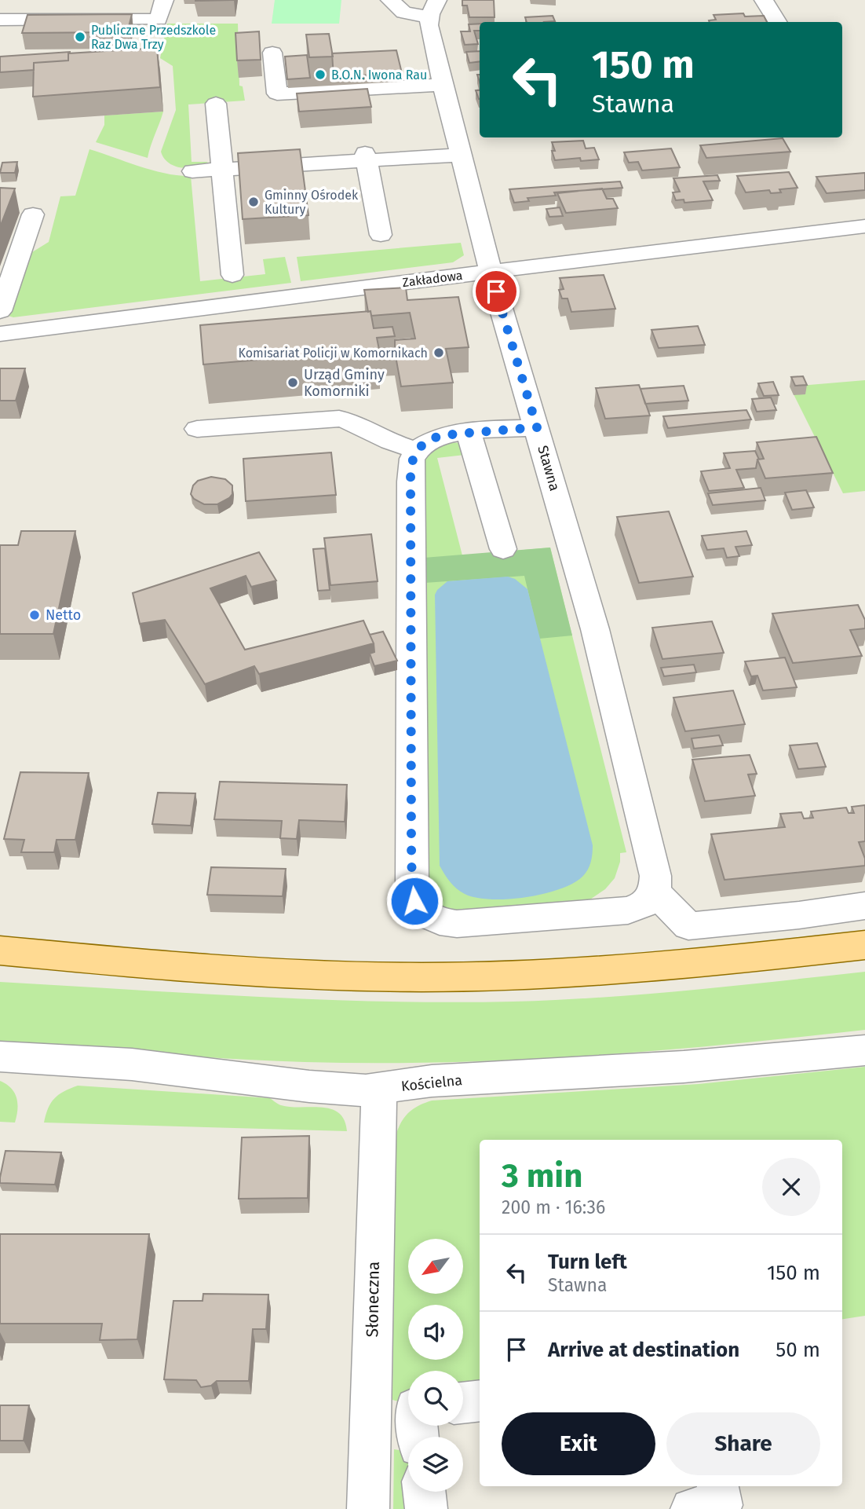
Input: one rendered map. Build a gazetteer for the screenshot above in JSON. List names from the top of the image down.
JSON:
{
  "streets": {
    "street": [
      "Zakładowa",
      "Stawna",
      "Kościelna",
      "Słoneczna"
    ]
  },
  "crossings": [
    ["Zakładowa", "Stawna"],
    ["Kościelna", "Słoneczna"]
  ],
  "places": [
    "Publiczne Przedszkole Raz Dwa Trzy",
    "B.O.N. Iwona Rau",
    "Gminny Ośrodek Kultury",
    "Komisariat Policji w Komornikach",
    "Urząd Gminy Komorniki",
    "Netto"
  ],
  "north": "bottom left",
  "page": {
    "turn": ["150 m", "Stawna"],
    "heading": ["3 min", "200 m · 16:36"],
    "list": [
      {
        "name": "Turn left",
        "note": "Stawna",
        "value": "150 m"
      },
      {
        "name": "Arrive at destination",
        "value": "50 m"
      }
    ],
    "buttons": ["Exit", "Share"]
  }
}
